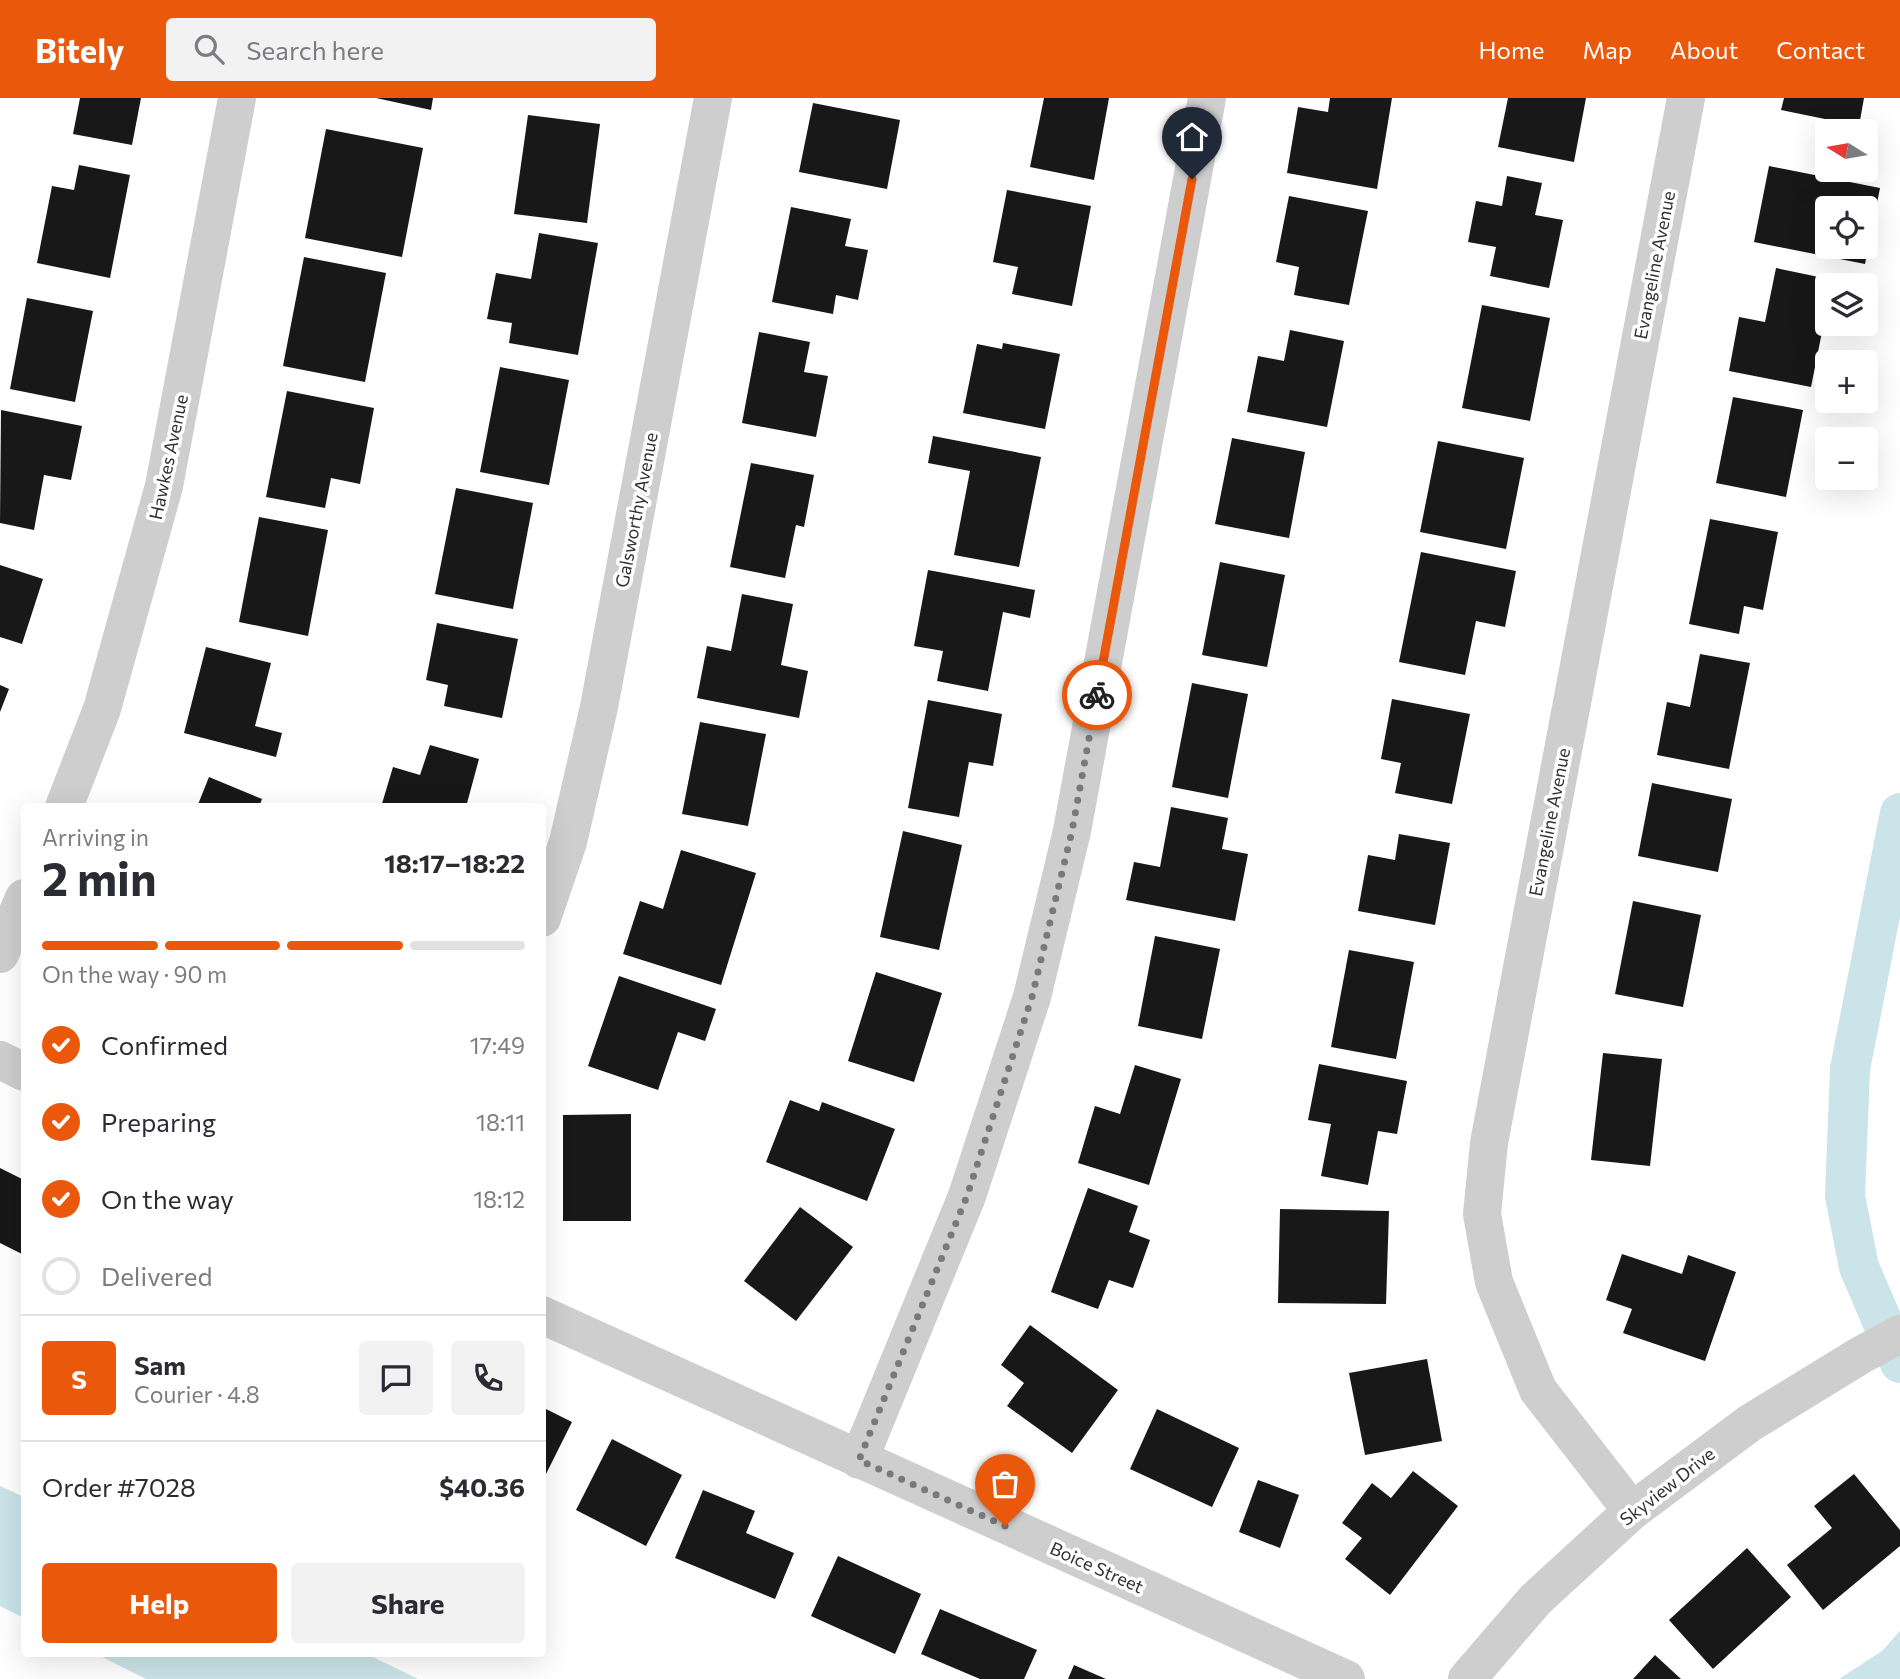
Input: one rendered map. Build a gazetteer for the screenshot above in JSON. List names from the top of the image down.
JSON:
{
  "streets": {
    "street": [
      "Evangeline Avenue",
      "Hawkes Avenue",
      "Galsworthy Avenue",
      "Skyview Drive",
      "Boice Street"
    ]
  },
  "crossings": [
    ["Evangeline Avenue", "Skyview Drive"]
  ],
  "north": "left",
  "page": {
    "header": "Bitely",
    "search": "Search here",
    "nav": [
      "Home",
      "Map",
      "About",
      "Contact"
    ],
    "map_buttons": ["+", "−"],
    "heading": ["2 min", "Arriving in", "18:17–18:22"],
    "panel": [
      "Sam",
      "Courier · 4.8",
      "Order #7028",
      "$40.36"
    ],
    "bar": "On the way · 90 m",
    "list": [
      ["Confirmed", "17:49"],
      ["Preparing", "18:11"],
      ["On the way", "18:12"],
      "Delivered"
    ],
    "round": "S",
    "buttons": ["Help", "Share"]
  }
}
